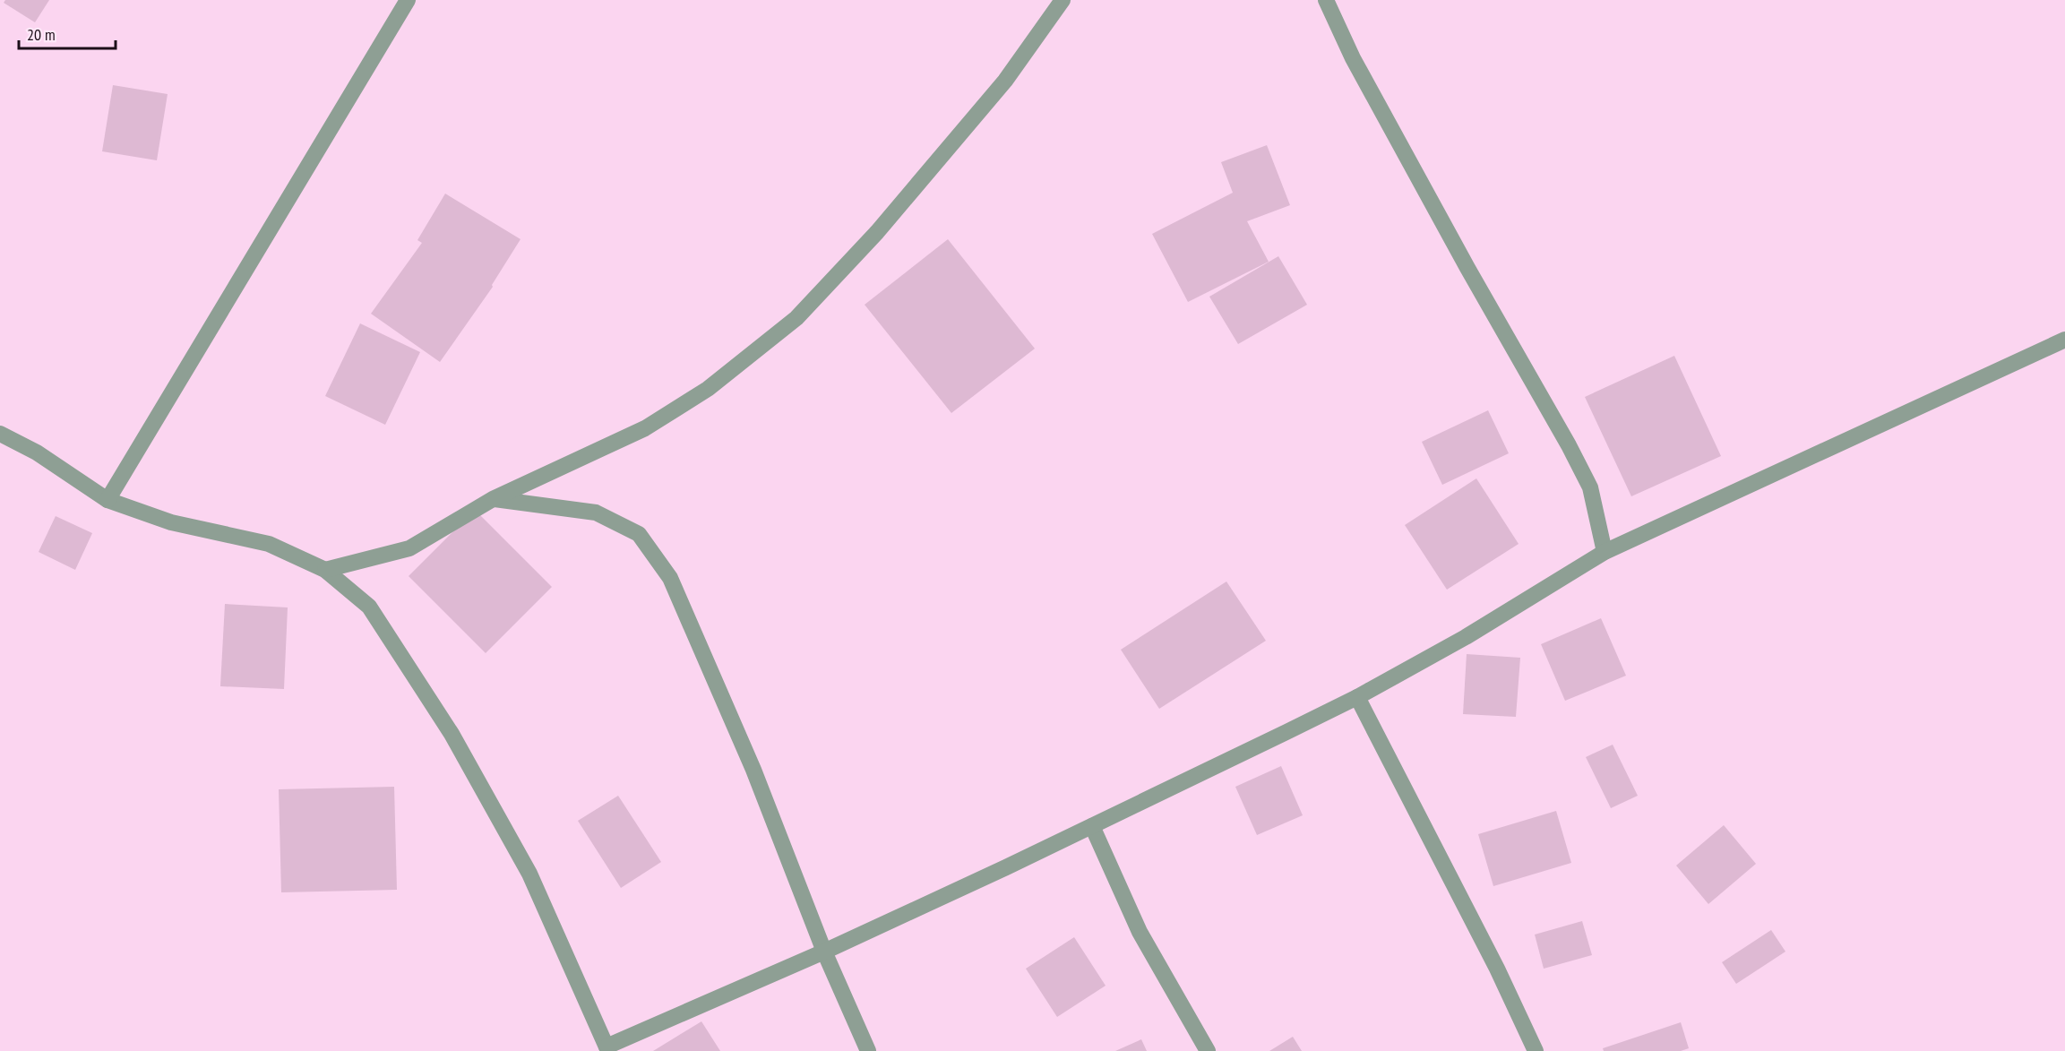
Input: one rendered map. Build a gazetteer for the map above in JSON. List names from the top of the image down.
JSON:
{
  "scale_bar": "20 m"
}
